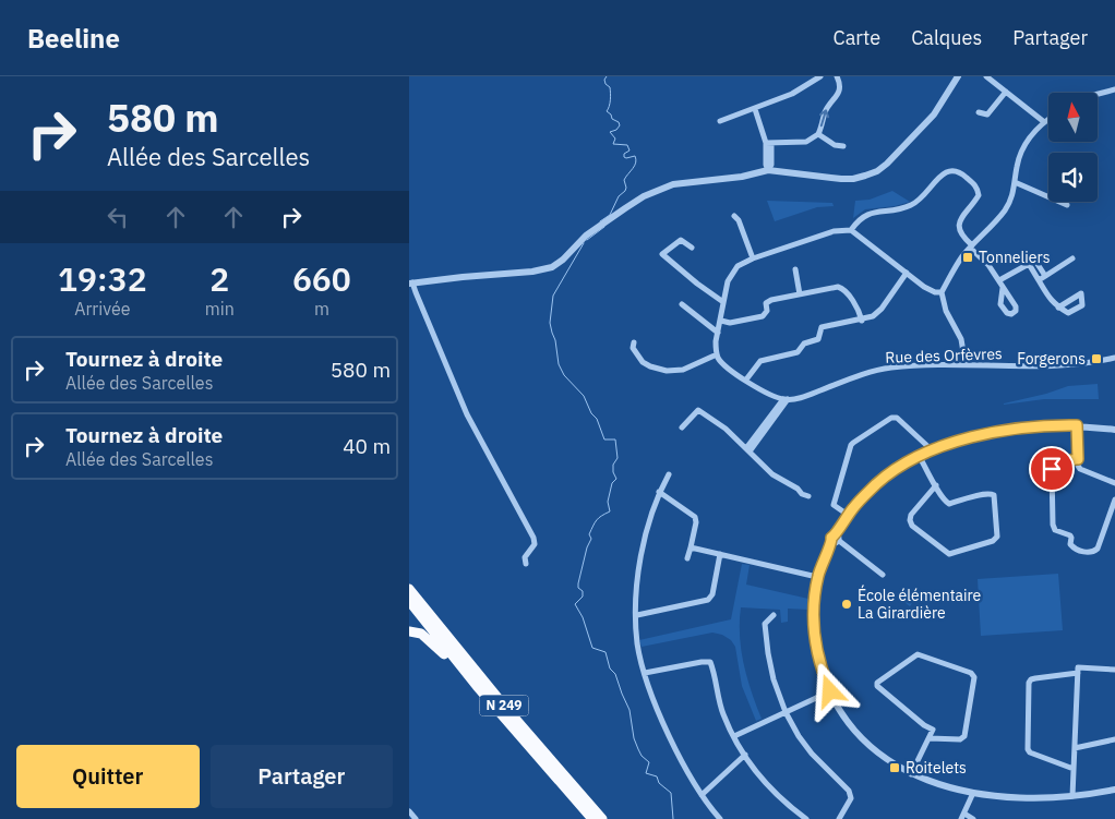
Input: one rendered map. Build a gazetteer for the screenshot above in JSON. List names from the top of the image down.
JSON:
{
  "streets": {
    "highway": ["N 249"],
    "street": ["Rue des Orfèvres"]
  },
  "places": {
    "transit": ["Tonneliers", "Forgerons", "Roitelets"],
    "other": ["École élémentaire La Girardière"]
  },
  "north": "top",
  "page": {
    "header": "Beeline",
    "nav": ["Carte", "Calques", "Partager"],
    "turn": ["580 m", "Allée des Sarcelles"],
    "eta": [
      "19:32",
      "Arrivée",
      "2",
      "min",
      "660",
      "m"
    ],
    "list": [
      {
        "name": "Tournez à droite",
        "note": "Allée des Sarcelles",
        "value": "580 m"
      },
      {
        "name": "Tournez à droite",
        "note": "Allée des Sarcelles",
        "value": "40 m"
      }
    ],
    "buttons": ["Quitter", "Partager"]
  }
}
